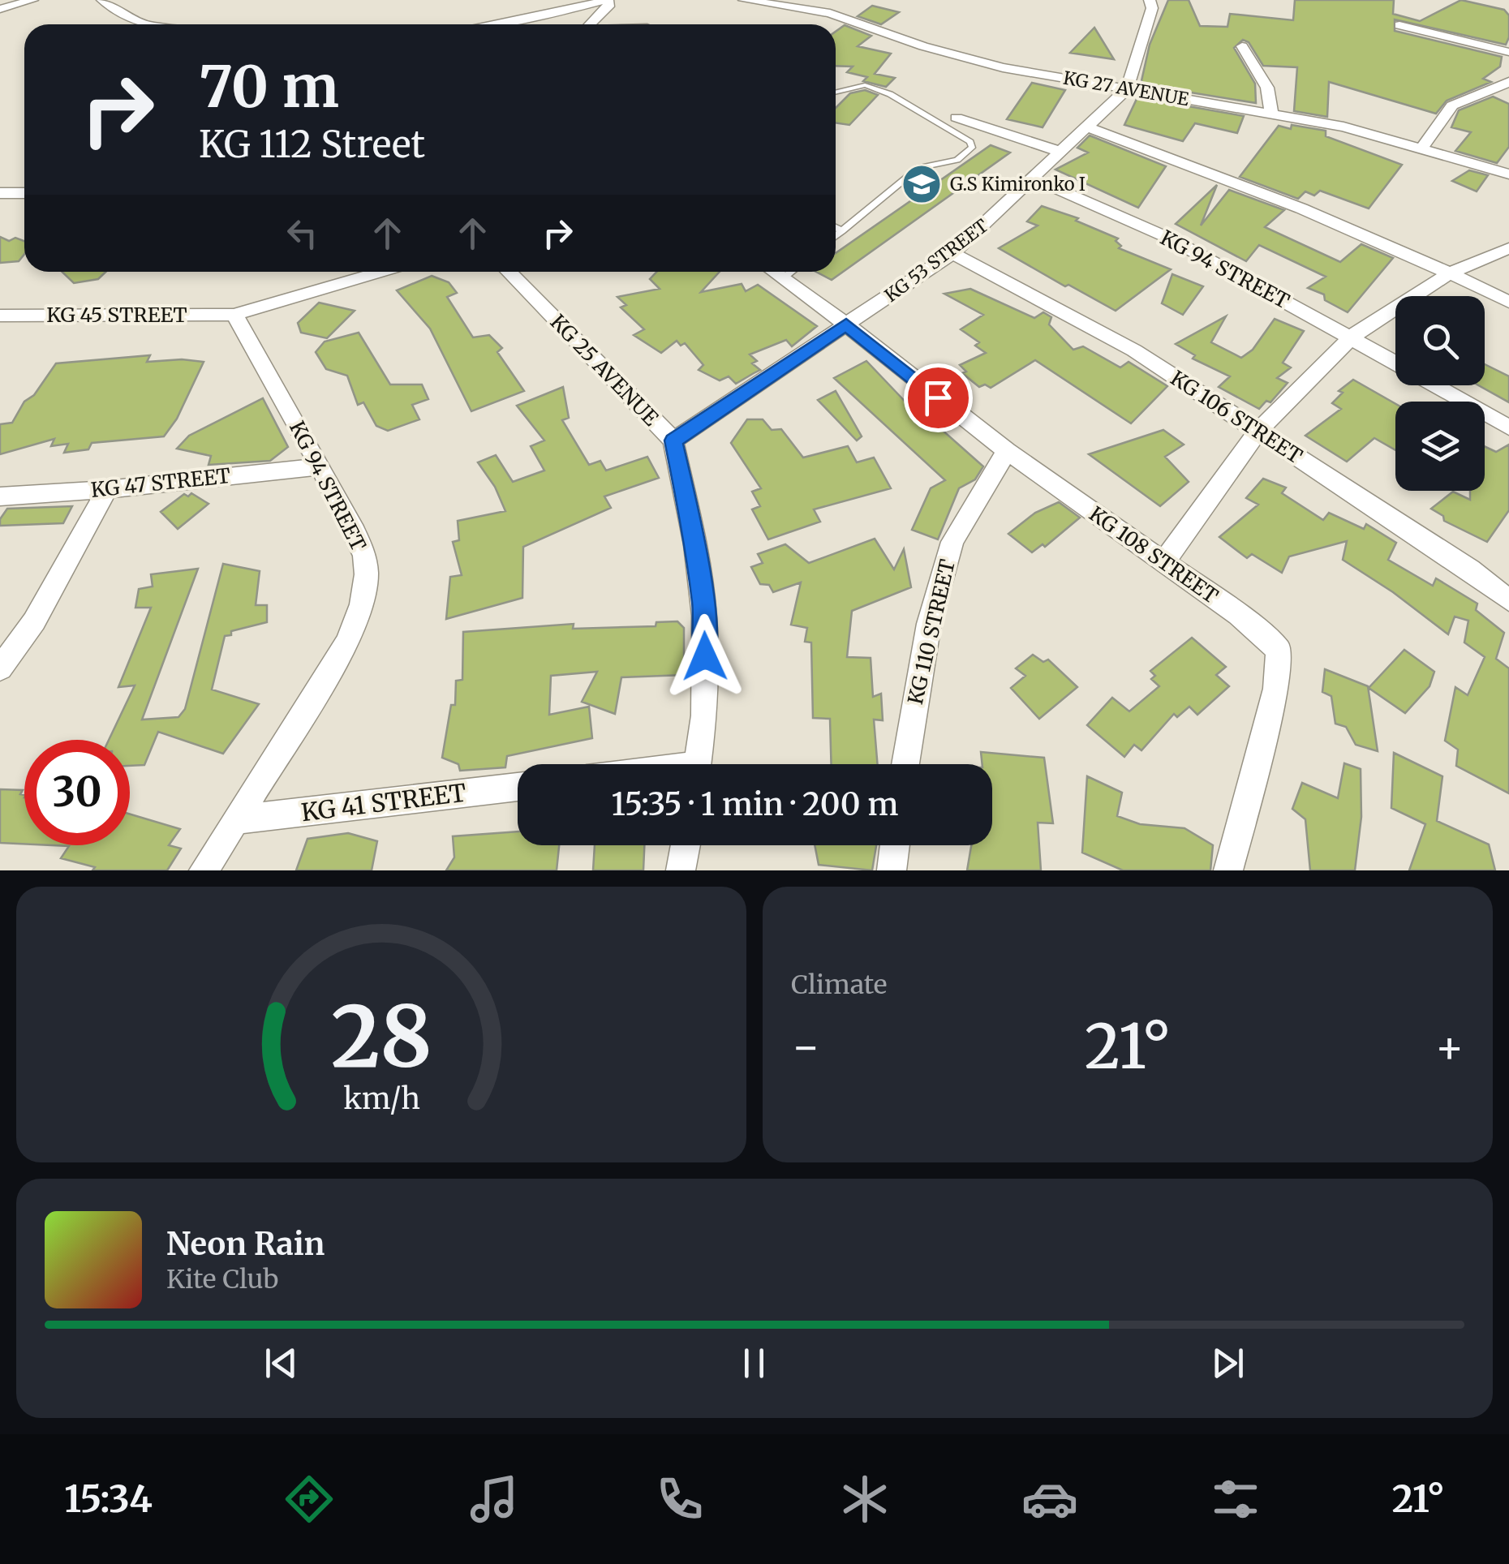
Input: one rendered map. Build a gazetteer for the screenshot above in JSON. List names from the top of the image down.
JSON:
{
  "streets": {
    "street": [
      "KG 27 AVENUE",
      "KG 53 STREET",
      "KG 94 STREET",
      "KG 45 STREET",
      "KG 25 AVENUE",
      "KG 106 STREET",
      "KG 47 STREET",
      "KG 108 STREET",
      "KG 110 STREET",
      "KG 41 STREET"
    ]
  },
  "crossings": [
    ["KG 27 AVENUE", "KG 53 STREET"],
    ["KG 53 STREET", "KG 94 STREET"],
    ["KG 53 STREET", "KG 25 AVENUE"],
    ["KG 53 STREET", "KG 106 STREET"],
    ["KG 53 STREET", "KG 108 STREET"],
    ["KG 94 STREET", "KG 45 STREET"],
    ["KG 94 STREET", "KG 47 STREET"],
    ["KG 94 STREET", "KG 41 STREET"],
    ["KG 108 STREET", "KG 110 STREET"]
  ],
  "places": {
    "school or university": ["G.S Kimironko I"]
  },
  "page": {
    "turn": ["70 m", "KG 112 Street"],
    "limit": "30",
    "trip": "15:35 · 1 min · 200 m",
    "tile": "Climate",
    "heat": ["−", "21°", "+"],
    "song": ["Neon Rain", "Kite Club"],
    "tabs": ["15:34", "21°"],
    "gauge": ["28", "km/h"]
  }
}
